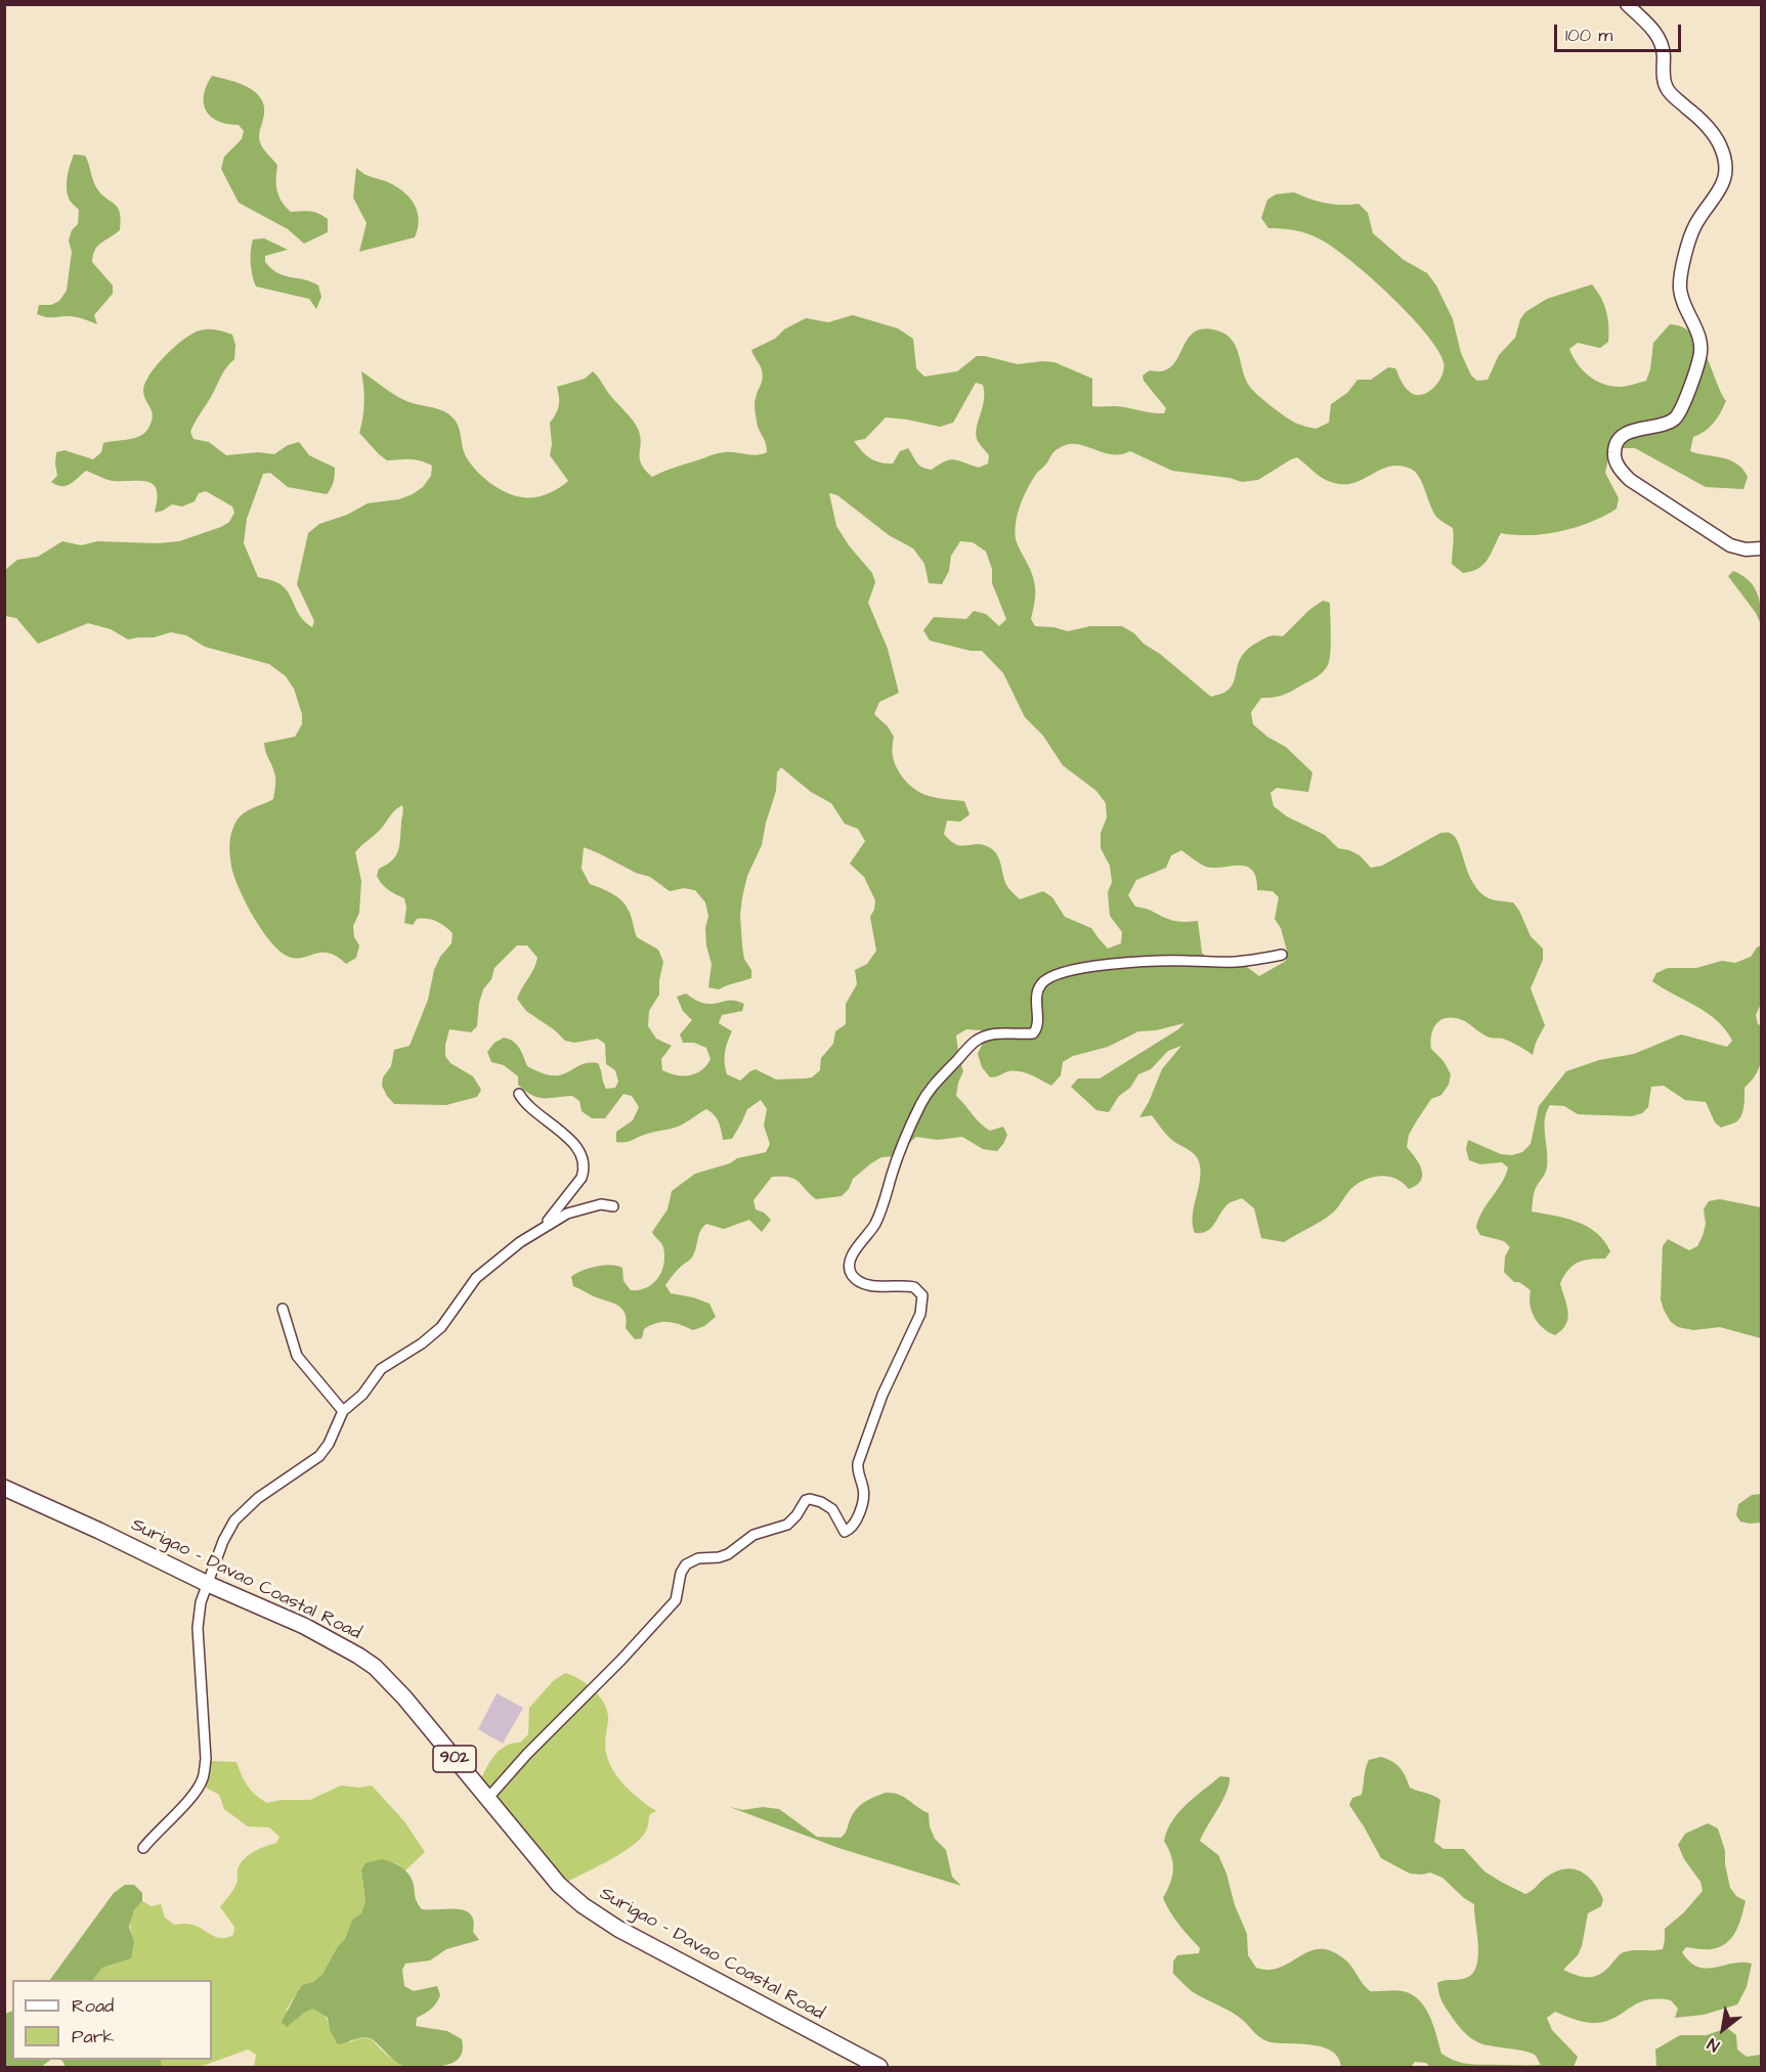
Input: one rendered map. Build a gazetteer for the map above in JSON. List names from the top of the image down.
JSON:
{
  "streets": {
    "highway": ["Surigao - Davao Coastal Road", "902"]
  },
  "legend": ["Road", "Park"],
  "scale_bar": "100 m",
  "north": "bottom left"
}
